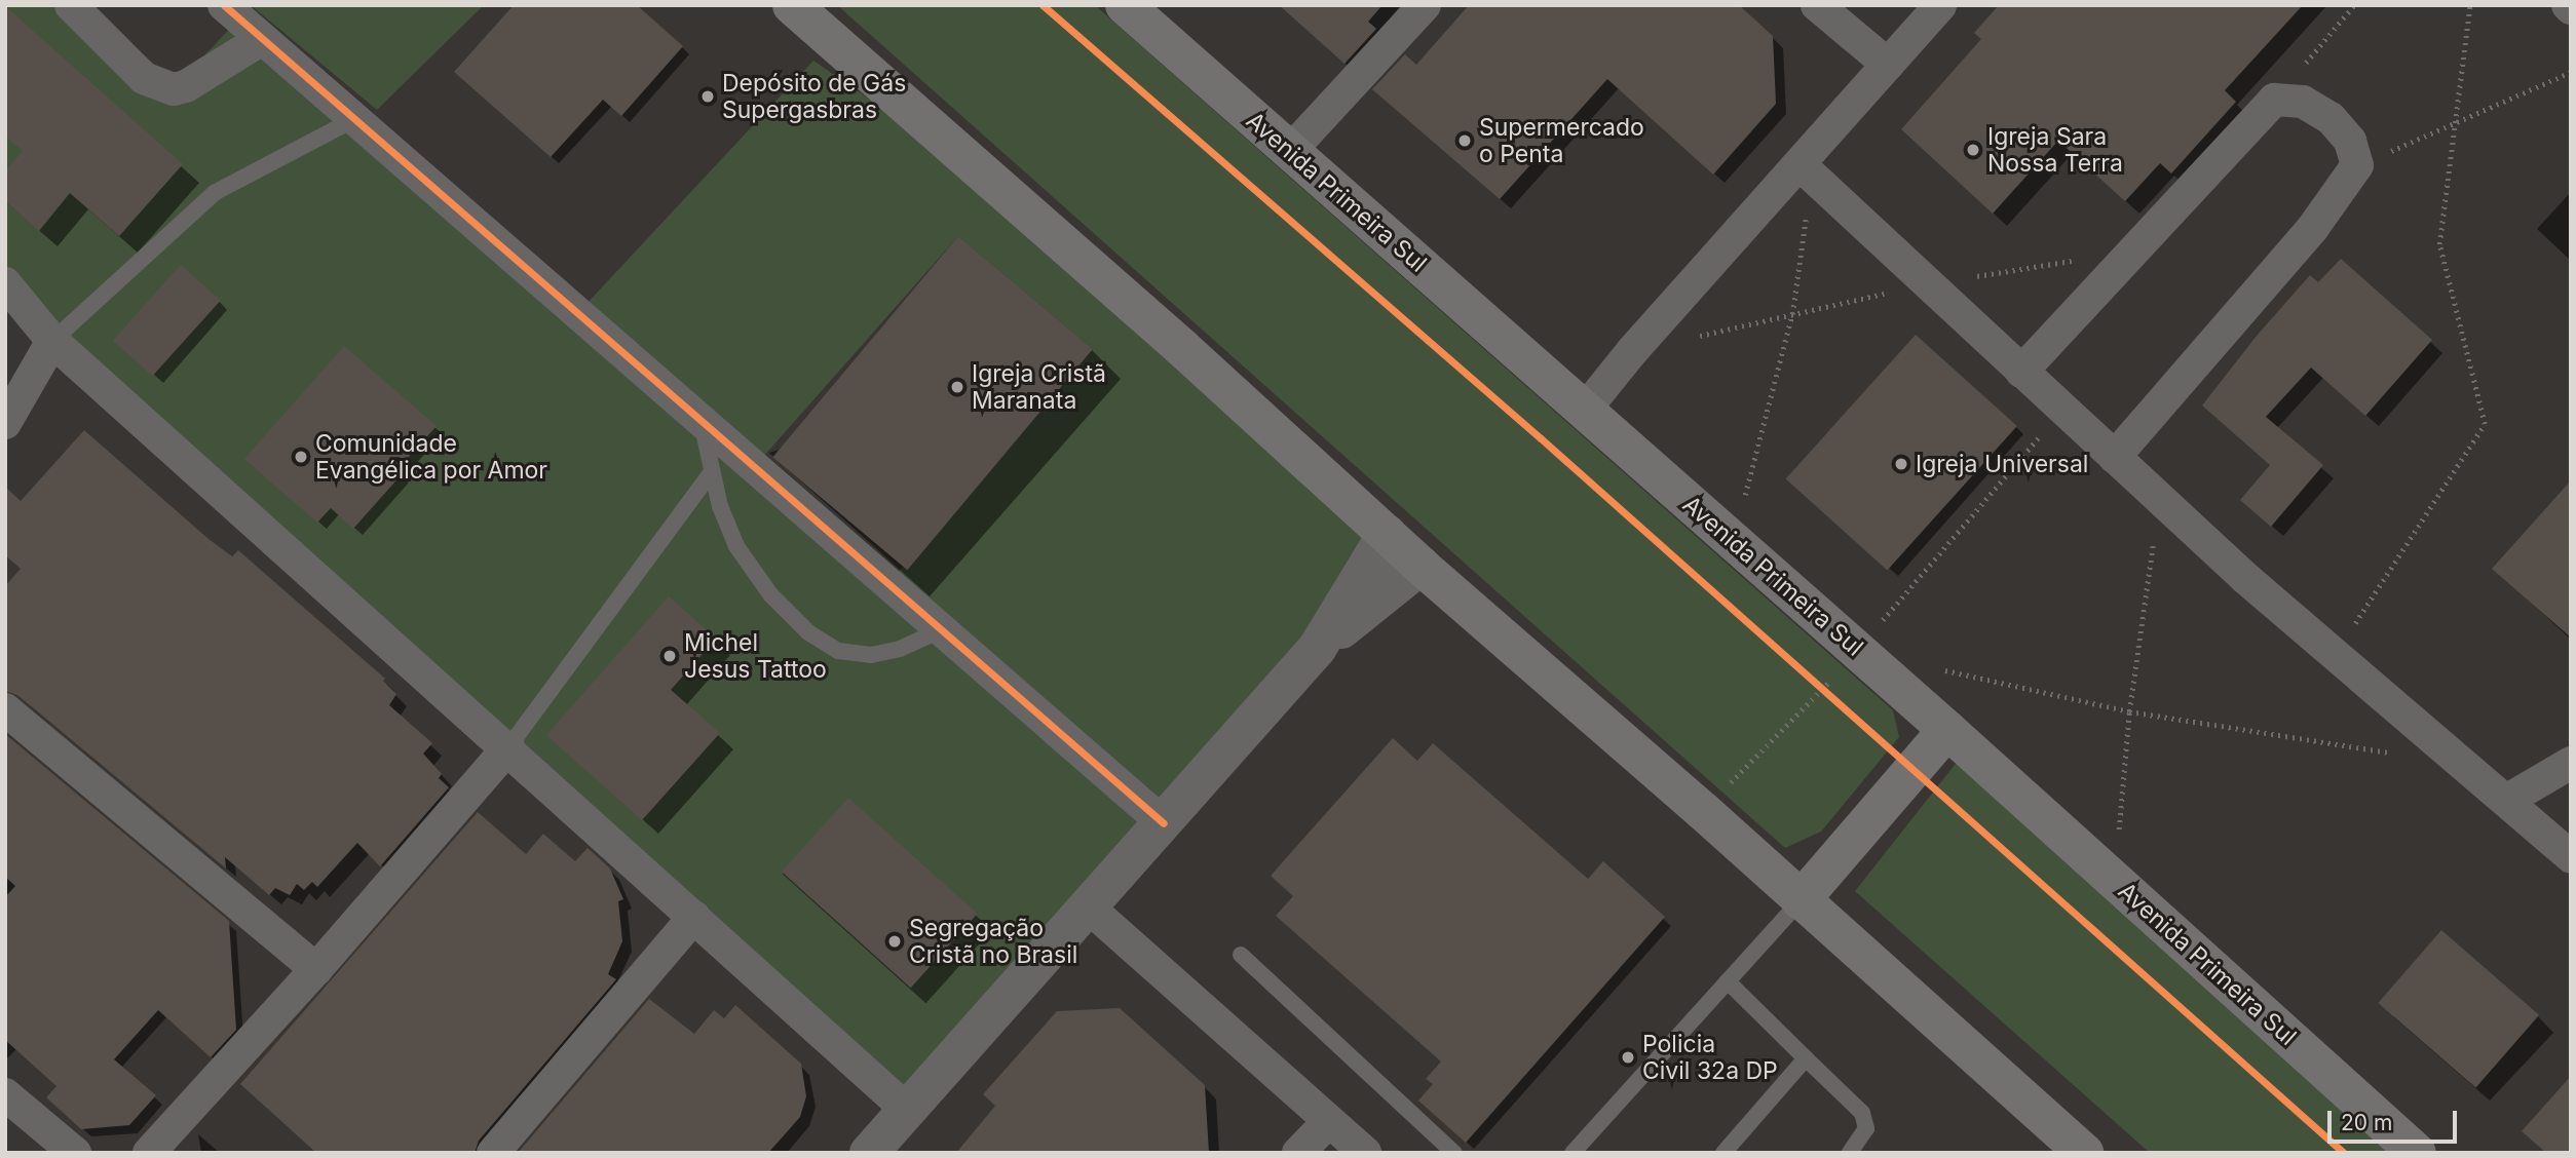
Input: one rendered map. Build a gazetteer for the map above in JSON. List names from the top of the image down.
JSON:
{
  "streets": {
    "main road": ["Avenida Primeira Sul"]
  },
  "places": [
    "Depósito de Gás Supergasbras",
    "Supermercado o Penta",
    "Igreja Sara Nossa Terra",
    "Igreja Cristã Maranata",
    "Comunidade Evangélica por Amor",
    "Igreja Universal",
    "Michel Jesus Tattoo",
    "Segregação Cristã no Brasil",
    "Policia Civil 32a DP"
  ],
  "scale_bar": "20 m"
}
